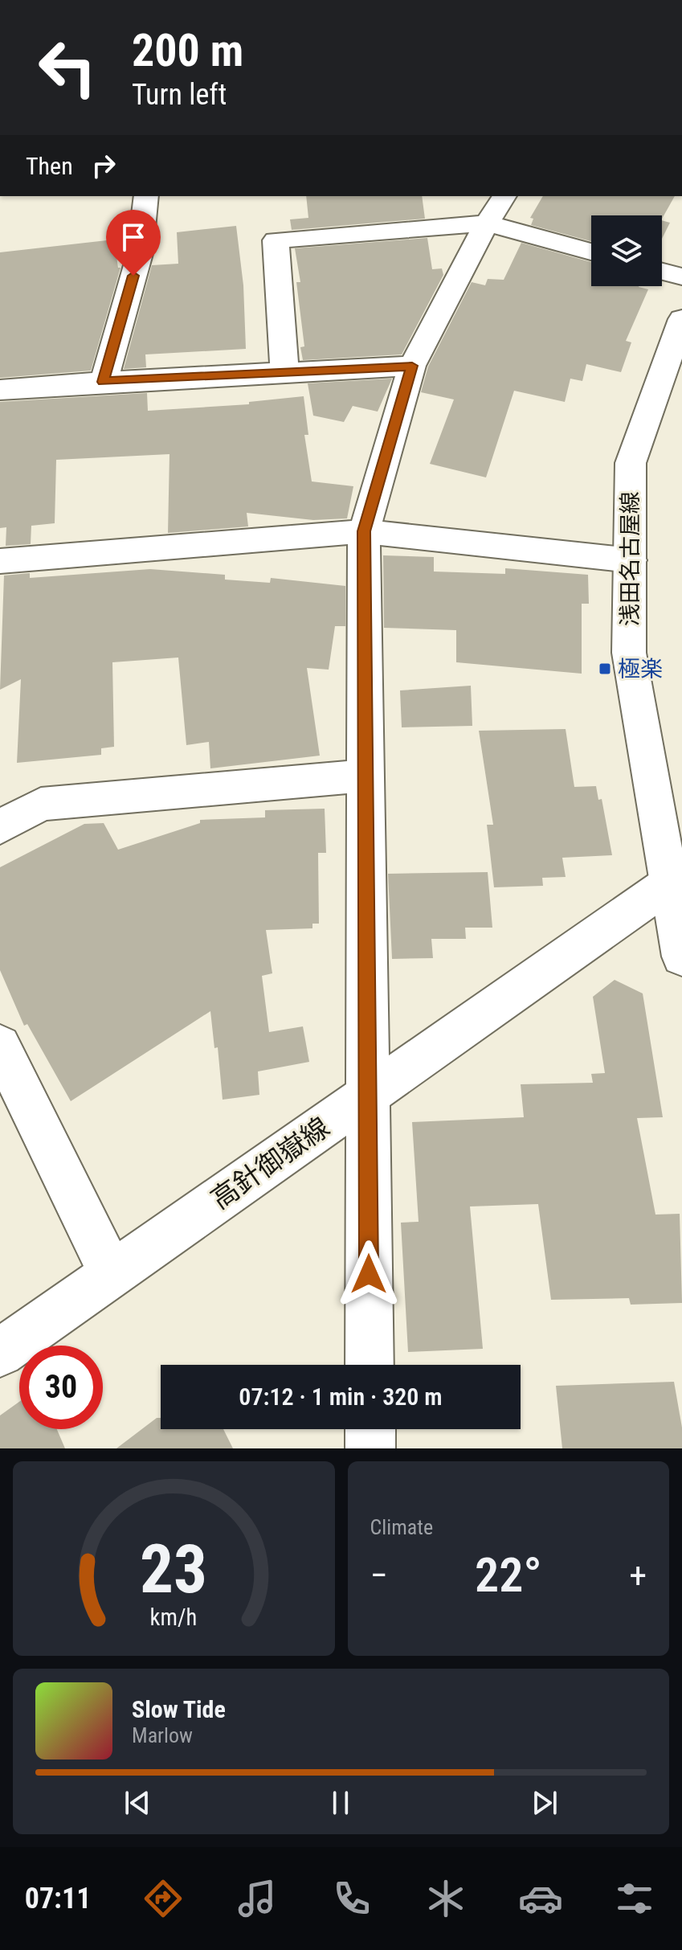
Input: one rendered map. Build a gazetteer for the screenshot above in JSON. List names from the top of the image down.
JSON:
{
  "streets": {
    "street": ["浅田名古屋線", "高針御嶽線"]
  },
  "crossings": [
    ["浅田名古屋線", "高針御嶽線"]
  ],
  "places": {
    "transit": ["極楽"]
  },
  "page": {
    "turn": ["200 m", "Turn left"],
    "then": "Then",
    "limit": "30",
    "trip": "07:12 · 1 min · 320 m",
    "tile": "Climate",
    "heat": ["−", "22°", "+"],
    "song": ["Slow Tide", "Marlow"],
    "tabs": "07:11",
    "gauge": ["23", "km/h"]
  }
}
